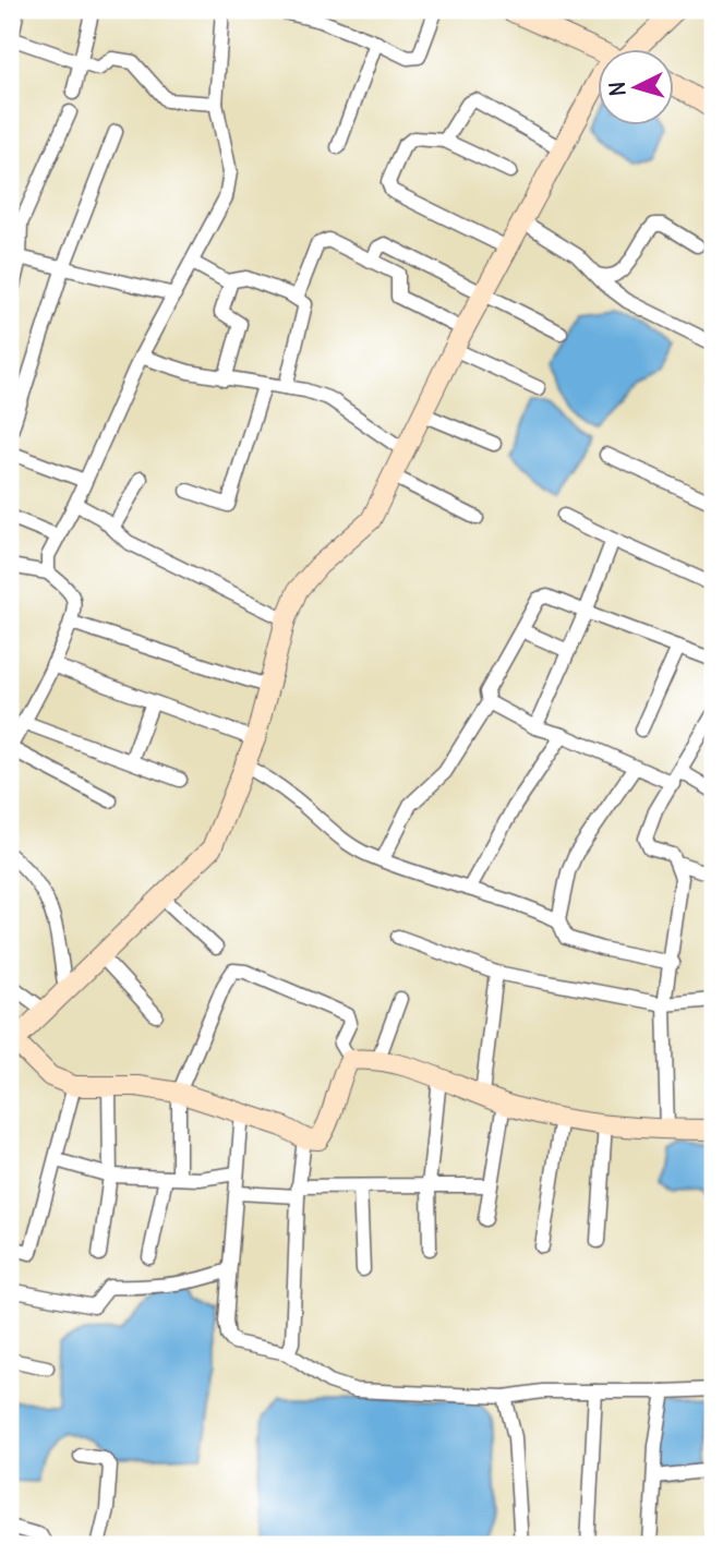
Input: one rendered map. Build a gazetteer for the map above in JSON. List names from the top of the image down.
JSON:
{
  "north": "left"
}
